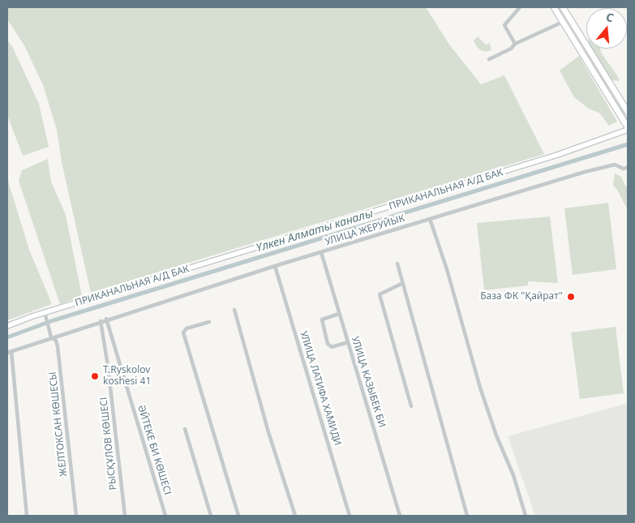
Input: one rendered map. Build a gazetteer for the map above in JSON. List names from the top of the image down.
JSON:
{
  "streets": {
    "street": [
      "ПРИКАНАЛЬНАЯ А/Д БАК",
      "УЛИЦА ЖЕРУЙЫК",
      "УЛИЦА КАЗЫБЕК БИ",
      "УЛИЦА ЛАТИФА ХАМИДИ",
      "ЖЕЛТОКСАН КӨШЕСЫ",
      "РЫСҚҰЛОВ КӨШЕСІ",
      "ӘЙТЕКЕ БИ КӨШЕСІ"
    ]
  },
  "crossings": [
    ["ПРИКАНАЛЬНАЯ А/Д БАК", "ЖЕЛТОКСАН КӨШЕСЫ"],
    ["УЛИЦА ЖЕРУЙЫК", "УЛИЦА КАЗЫБЕК БИ"],
    ["УЛИЦА ЖЕРУЙЫК", "УЛИЦА ЛАТИФА ХАМИДИ"],
    ["УЛИЦА ЖЕРУЙЫК", "ӘЙТЕКЕ БИ КӨШЕСІ"]
  ],
  "water": ["Үлкен Алматы каналы"],
  "places": ["База ФК \"Қайрат\"", "T.Ryskolov koshesi 41"],
  "north": "top"
}
